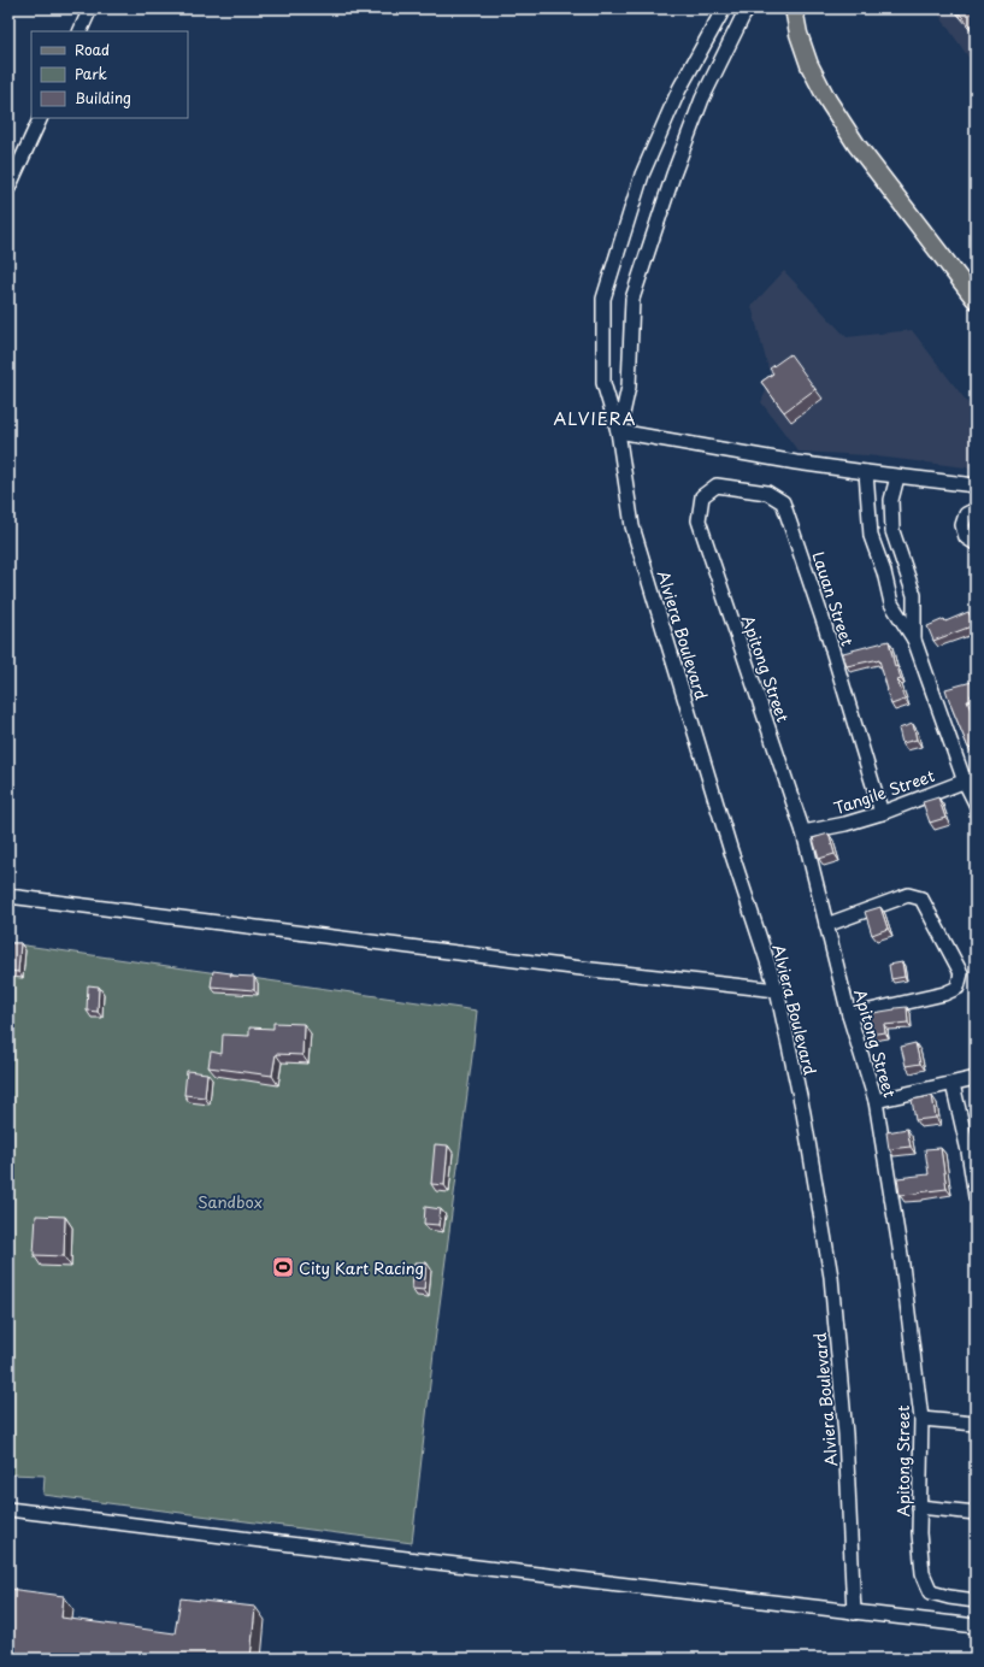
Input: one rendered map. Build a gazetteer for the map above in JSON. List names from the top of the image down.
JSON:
{
  "streets": {
    "street": [
      "Lauan Street",
      "Alviera Boulevard",
      "Apitong Street",
      "Tangile Street"
    ]
  },
  "crossings": [
    ["Lauan Street", "Apitong Street"],
    ["Lauan Street", "Tangile Street"],
    ["Apitong Street", "Tangile Street"]
  ],
  "districts": ["ALVIERA"],
  "parks": ["Sandbox"],
  "places": {
    "sports": ["City Kart Racing"]
  },
  "legend": ["Road", "Park", "Building"]
}
